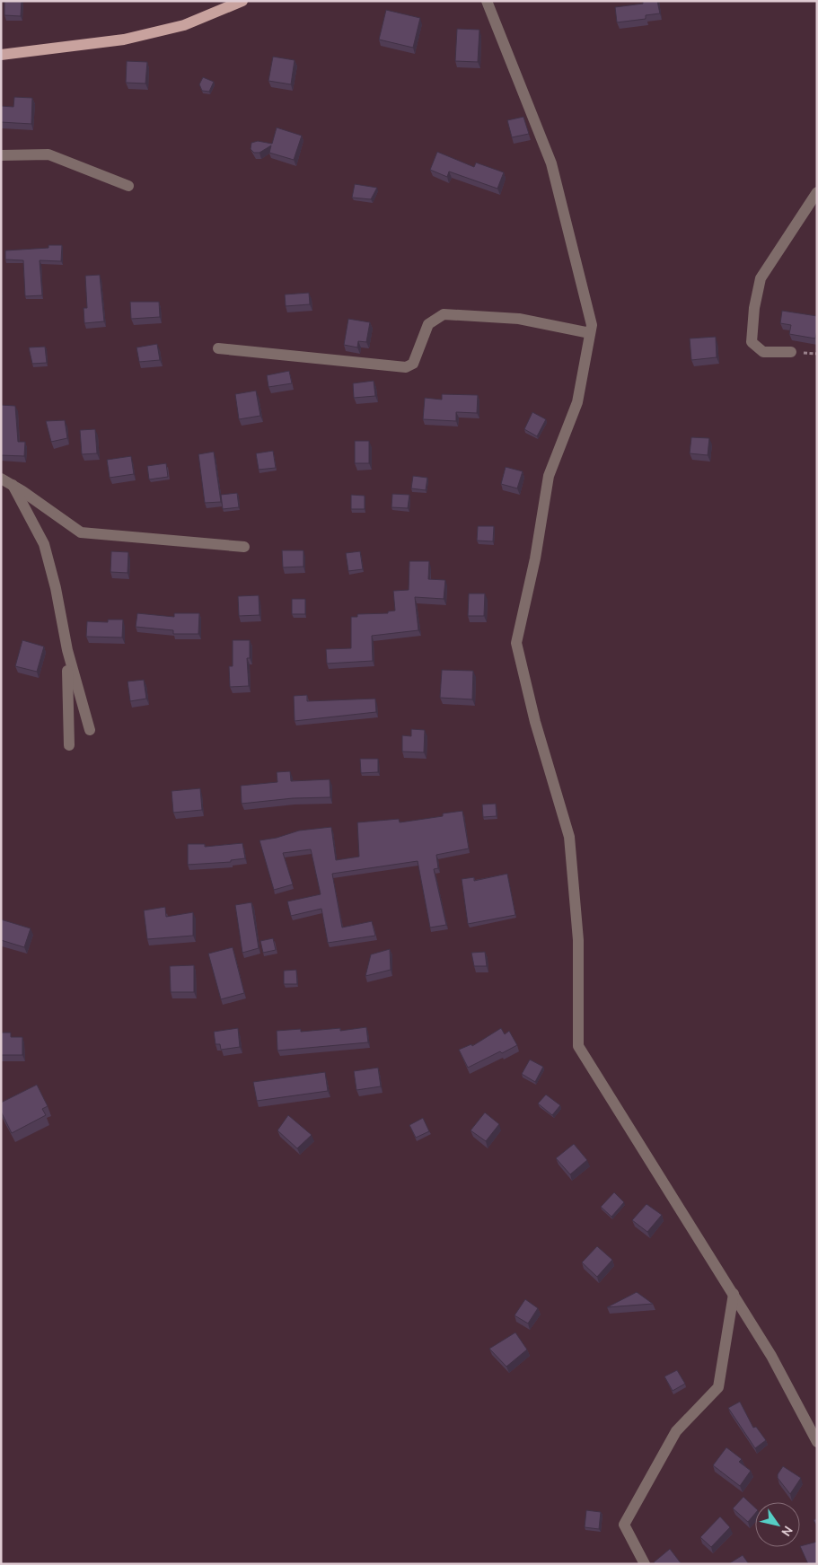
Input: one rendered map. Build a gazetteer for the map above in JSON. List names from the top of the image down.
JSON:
{
  "north": "bottom right"
}
